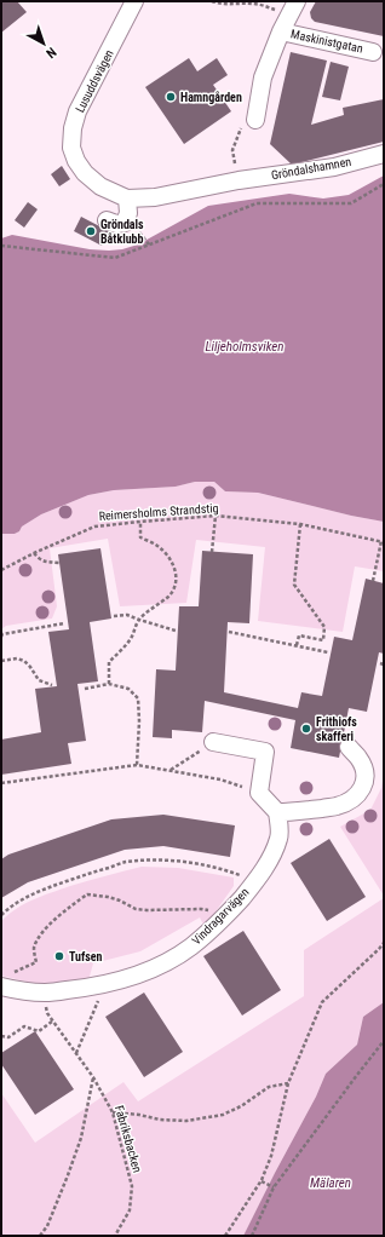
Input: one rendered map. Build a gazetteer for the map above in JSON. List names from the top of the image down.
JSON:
{
  "streets": {
    "street": [
      "Maskinistgatan",
      "Lusuddsvägen",
      "Gröndalshamnen",
      "Vindragarvägen"
    ],
    "path": ["Reimersholms Strandstig", "Fabriksbacken"]
  },
  "crossings": [
    ["Lusuddsvägen", "Gröndalshamnen"]
  ],
  "water": ["Liljeholmsviken", "Mälaren"],
  "places": [
    "Hamngården",
    "Gröndals Båtklubb",
    "Frithiofs skafferi",
    "Tufsen"
  ],
  "north": "bottom right"
}
